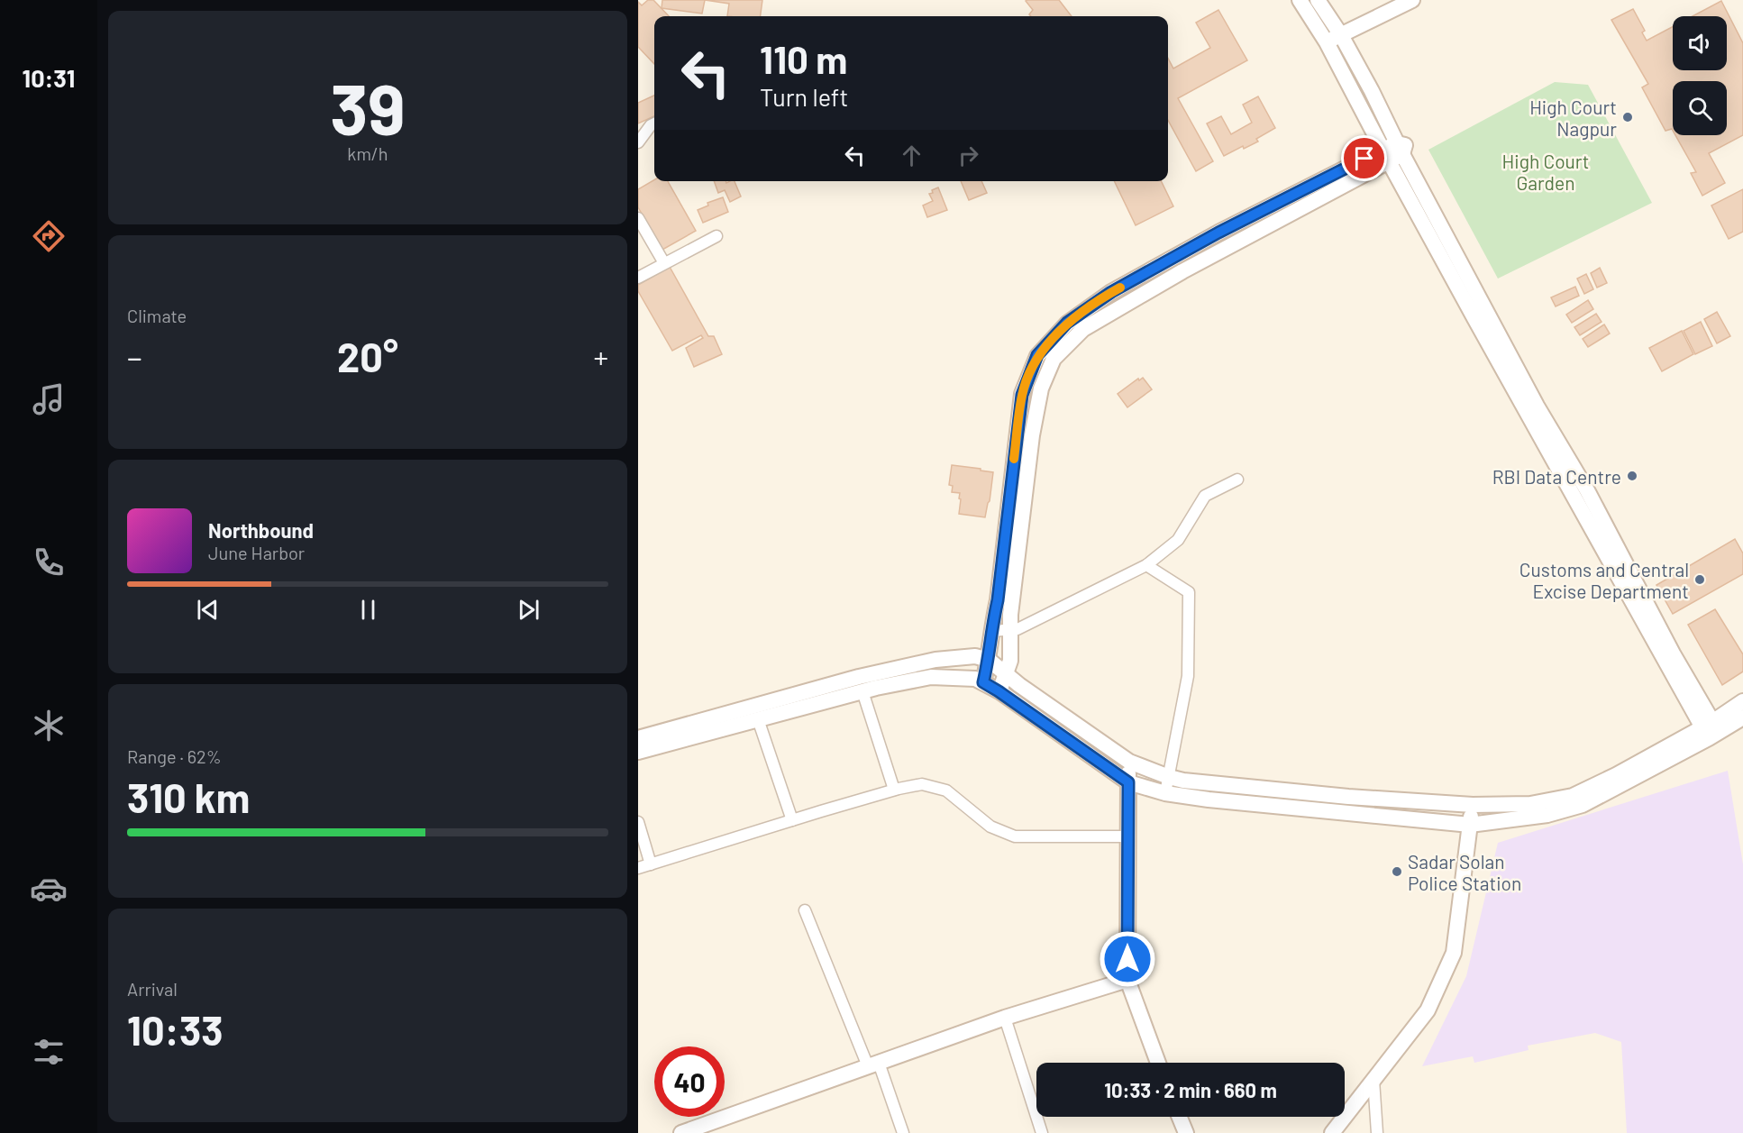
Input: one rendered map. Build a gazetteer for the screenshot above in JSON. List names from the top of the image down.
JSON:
{
  "parks": ["High Court Garden"],
  "places": [
    "High Court Nagpur",
    "RBI Data Centre",
    "Customs and Central Excise Department",
    "Sadar Solan Police Station"
  ],
  "page": {
    "tabs": "10:31",
    "tile": [
      ["39", "km/h"],
      "Climate",
      ["Range · 62%", "310 km"],
      ["Arrival", "10:33"]
    ],
    "turn": ["110 m", "Turn left"],
    "heat": ["−", "20°", "+"],
    "song": ["Northbound", "June Harbor"],
    "limit": "40",
    "trip": "10:33 · 2 min · 660 m"
  }
}
